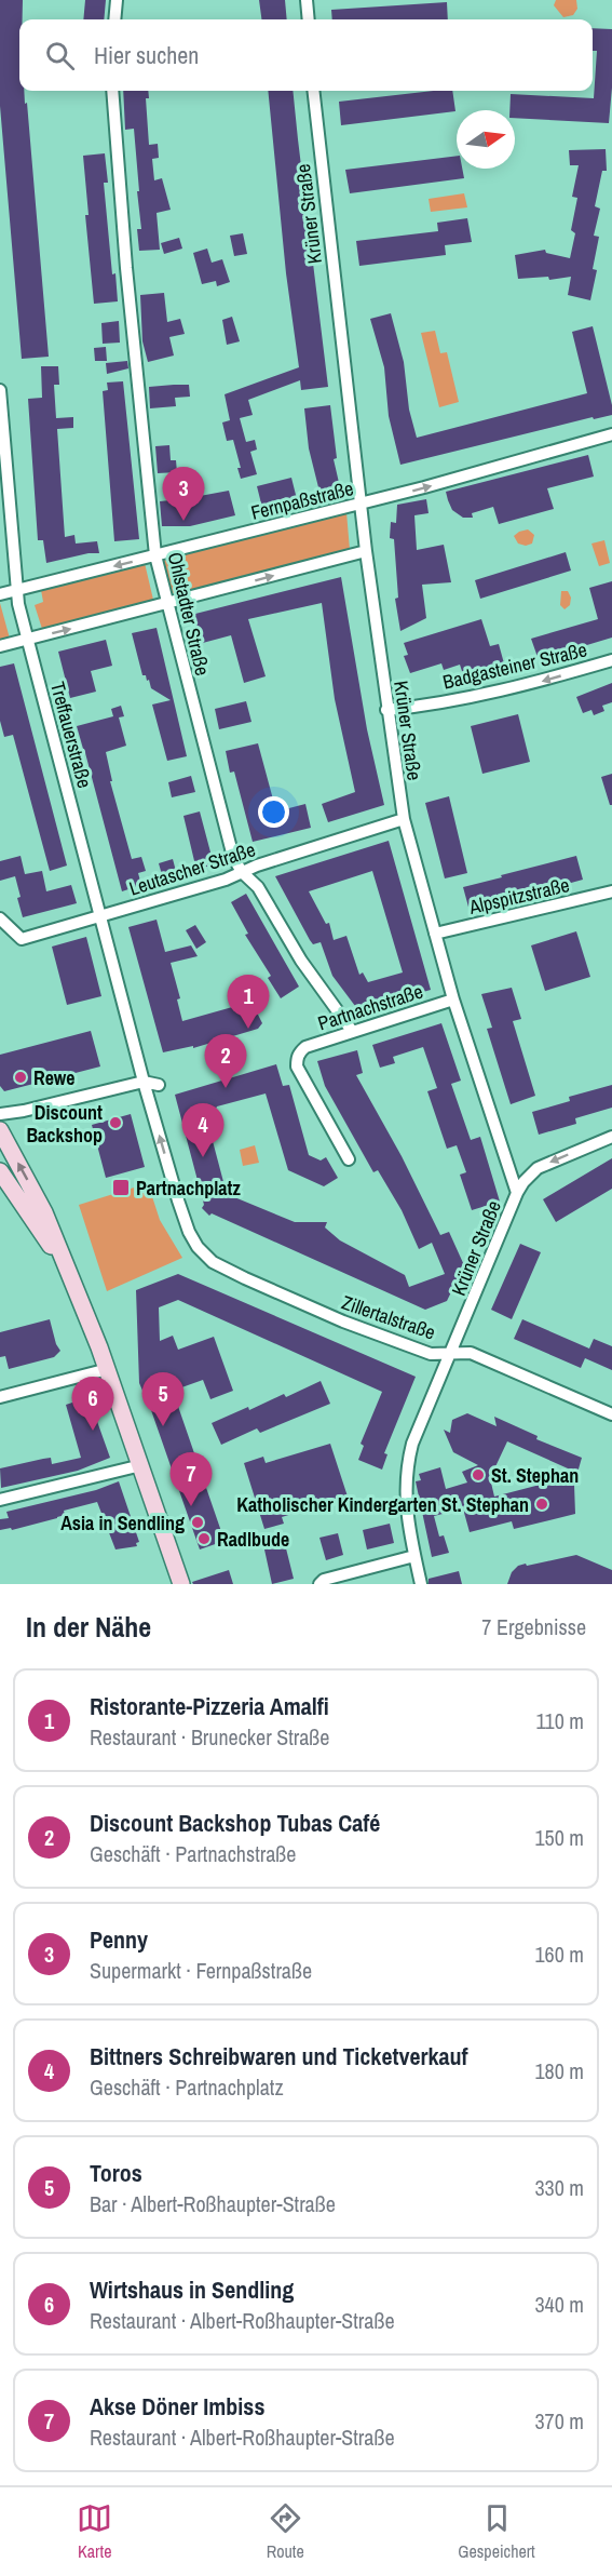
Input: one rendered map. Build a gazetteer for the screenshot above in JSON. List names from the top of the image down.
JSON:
{
  "streets": {
    "street": [
      "Krüner Straße",
      "Fernpaßstraße",
      "Ohlstadter Straße",
      "Badgasteiner Straße",
      "Treffauerstraße",
      "Leutascher Straße",
      "Alpspitzstraße",
      "Partnachstraße",
      "Zillertalstraße"
    ]
  },
  "crossings": [
    ["Krüner Straße", "Fernpaßstraße"],
    ["Krüner Straße", "Badgasteiner Straße"],
    ["Krüner Straße", "Leutascher Straße"],
    ["Krüner Straße", "Alpspitzstraße"],
    ["Krüner Straße", "Partnachstraße"],
    ["Krüner Straße", "Zillertalstraße"],
    ["Fernpaßstraße", "Ohlstadter Straße"],
    ["Fernpaßstraße", "Treffauerstraße"],
    ["Ohlstadter Straße", "Leutascher Straße"],
    ["Ohlstadter Straße", "Partnachstraße"],
    ["Treffauerstraße", "Leutascher Straße"],
    ["Treffauerstraße", "Zillertalstraße"]
  ],
  "one_way": ["Badgasteiner Straße", "Zillertalstraße"],
  "places": {
    "other": [
      "Rewe",
      "Discount Backshop",
      "St. Stephan",
      "Katholischer Kindergarten St. Stephan",
      "Asia in Sendling",
      "Radlbude"
    ],
    "transit": ["Partnachplatz"]
  },
  "north": "right",
  "page": {
    "search": "Hier suchen",
    "pins": [
      "3",
      "1",
      "2",
      "4",
      "5",
      "6",
      "7"
    ],
    "heading": ["In der Nähe", "7 Ergebnisse"],
    "list": [
      {
        "mark": "1",
        "name": "Ristorante-Pizzeria Amalfi",
        "note": "Restaurant · Brunecker Straße",
        "value": "110 m"
      },
      {
        "mark": "2",
        "name": "Discount Backshop Tubas Café",
        "note": "Geschäft · Partnachstraße",
        "value": "150 m"
      },
      {
        "mark": "3",
        "name": "Penny",
        "note": "Supermarkt · Fernpaßstraße",
        "value": "160 m"
      },
      {
        "mark": "4",
        "name": "Bittners Schreibwaren und Ticketverkauf",
        "note": "Geschäft · Partnachplatz",
        "value": "180 m"
      },
      {
        "mark": "5",
        "name": "Toros",
        "note": "Bar · Albert-Roßhaupter-Straße",
        "value": "330 m"
      },
      {
        "mark": "6",
        "name": "Wirtshaus in Sendling",
        "note": "Restaurant · Albert-Roßhaupter-Straße",
        "value": "340 m"
      },
      {
        "mark": "7",
        "name": "Akse Döner Imbiss",
        "note": "Restaurant · Albert-Roßhaupter-Straße",
        "value": "370 m"
      }
    ],
    "nav": ["Karte", "Route", "Gespeichert"]
  }
}
